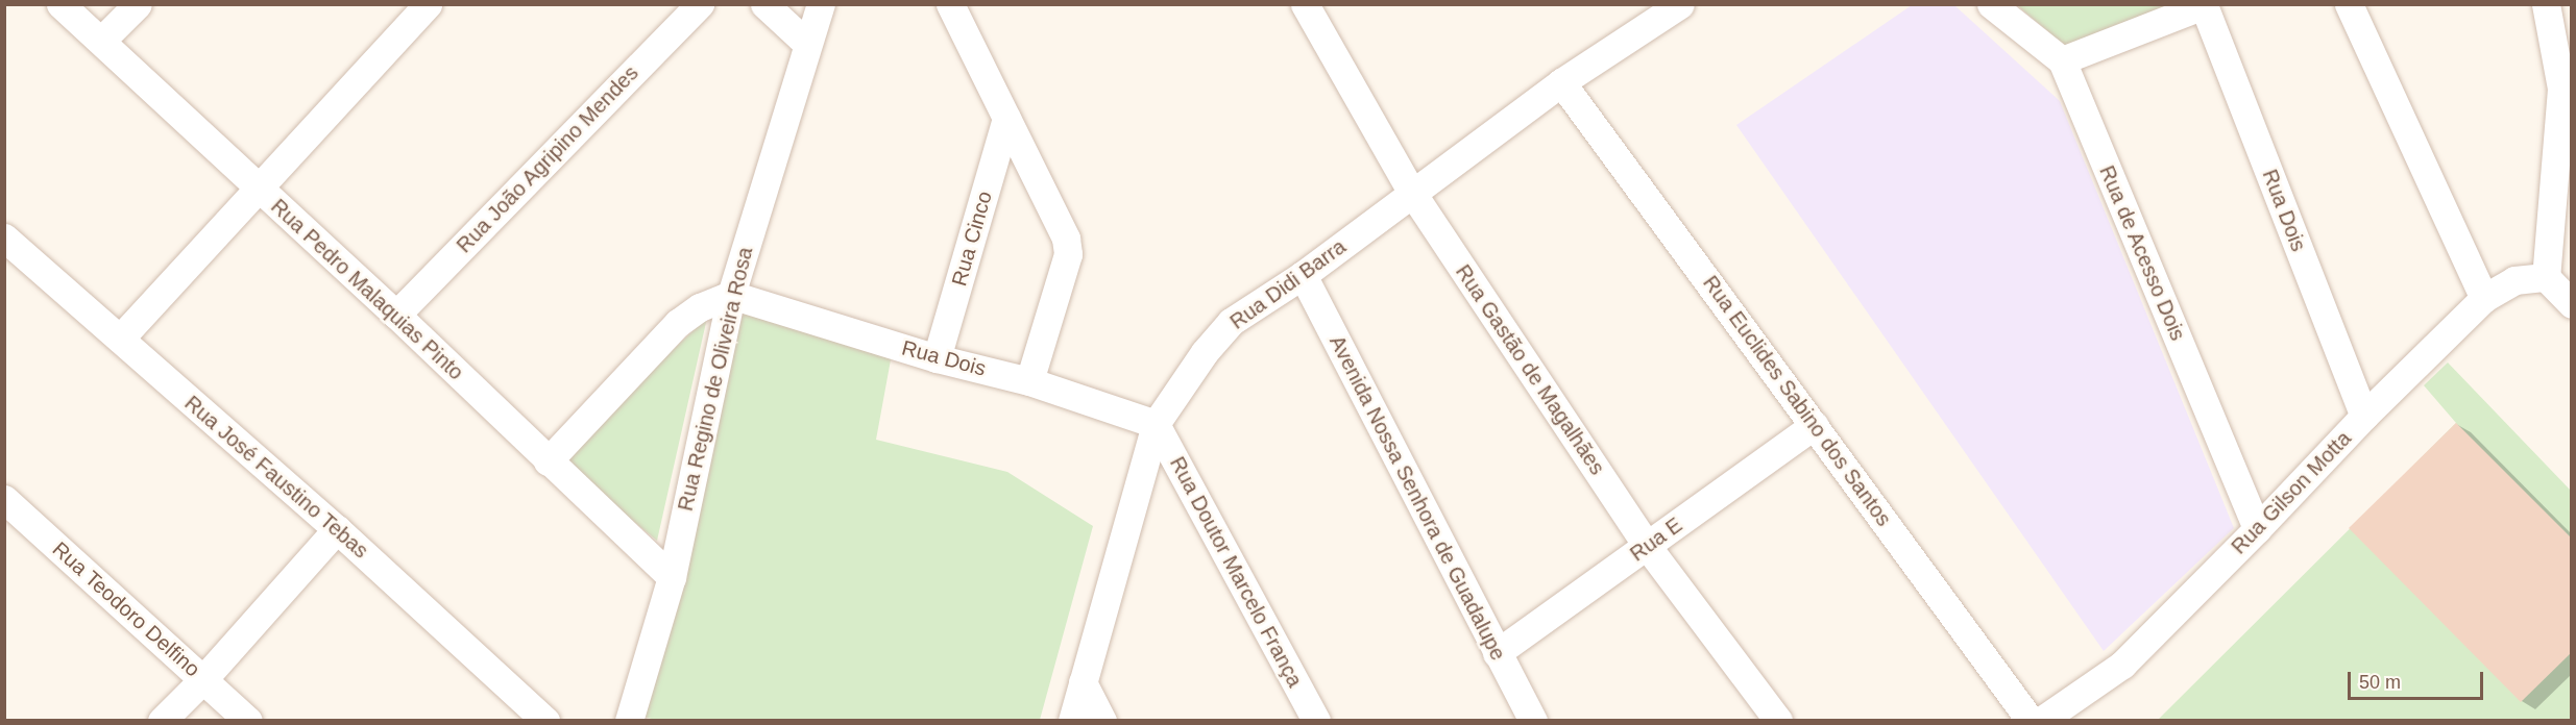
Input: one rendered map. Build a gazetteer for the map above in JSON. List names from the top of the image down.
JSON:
{
  "streets": {
    "street": [
      "Rua João Agripino Mendes",
      "Rua Dois",
      "Rua Cinco",
      "Rua de Acesso Dois",
      "Rua Didi Barra",
      "Rua Pedro Malaquias Pinto",
      "Rua Gastão de Magalhães",
      "Rua Regino de Oliveira Rosa",
      "Rua Euclides Sabino dos Santos",
      "Rua José Faustino Tebas",
      "Rua Gilson Motta",
      "Avenida Nossa Senhora de Guadalupe",
      "Rua E",
      "Rua Doutor Marcelo França",
      "Rua Teodoro Delfino"
    ]
  },
  "crossings": [
    ["Rua João Agripino Mendes", "Rua Pedro Malaquias Pinto"],
    ["Rua Dois", "Rua Cinco"],
    ["Rua Dois", "Rua Didi Barra"],
    ["Rua Dois", "Rua Regino de Oliveira Rosa"],
    ["Rua Dois", "Rua Gilson Motta"],
    ["Rua Dois", "Rua Doutor Marcelo França"],
    ["Rua de Acesso Dois", "Rua Gilson Motta"],
    ["Rua Didi Barra", "Rua Gastão de Magalhães"],
    ["Rua Didi Barra", "Rua Euclides Sabino dos Santos"],
    ["Rua Didi Barra", "Avenida Nossa Senhora de Guadalupe"],
    ["Rua Didi Barra", "Rua Doutor Marcelo França"],
    ["Rua Pedro Malaquias Pinto", "Rua Regino de Oliveira Rosa"],
    ["Rua Gastão de Magalhães", "Rua E"],
    ["Rua Euclides Sabino dos Santos", "Rua E"],
    ["Avenida Nossa Senhora de Guadalupe", "Rua E"]
  ],
  "scale_bar": "50 m"
}
